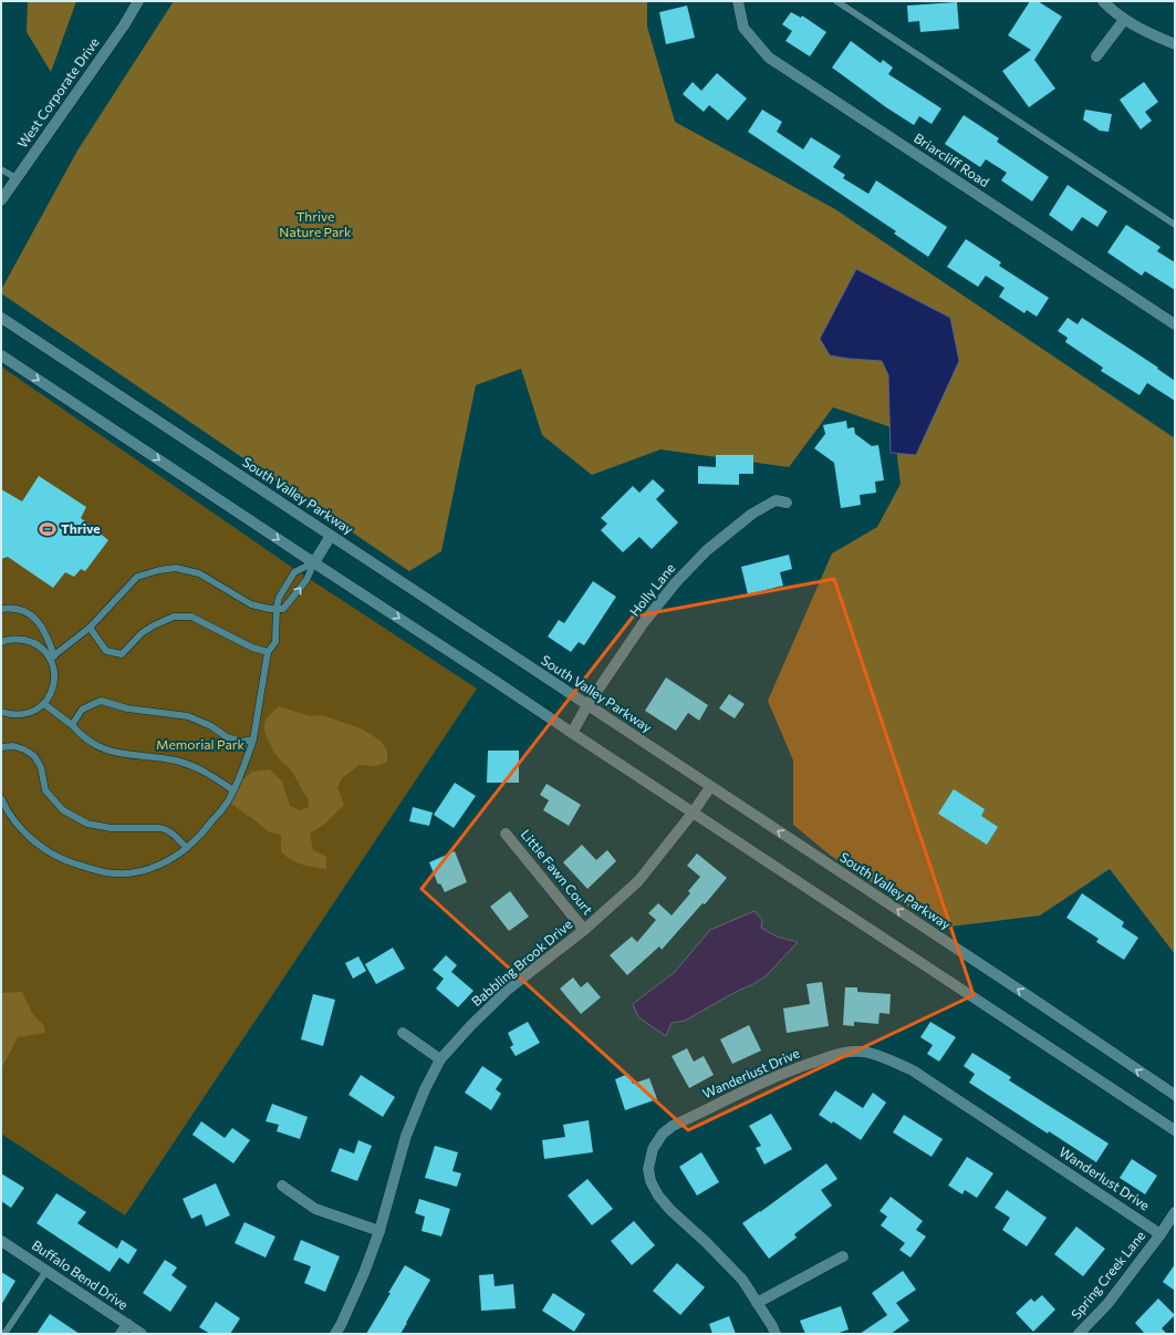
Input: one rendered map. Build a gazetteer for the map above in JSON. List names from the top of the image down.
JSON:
{
  "streets": {
    "street": [
      "West Corporate Drive",
      "Briarcliff Road",
      "South Valley Parkway",
      "Holly Lane",
      "Little Fawn Court",
      "Babbling Brook Drive",
      "Wanderlust Drive",
      "Buffalo Bend Drive",
      "Spring Creek Lane"
    ]
  },
  "crossings": [
    ["South Valley Parkway", "Holly Lane"],
    ["South Valley Parkway", "Babbling Brook Drive"],
    ["Little Fawn Court", "Babbling Brook Drive"],
    ["Wanderlust Drive", "Spring Creek Lane"]
  ],
  "parks": ["Thrive Nature Park", "Memorial Park"],
  "places": {
    "sports": ["Thrive"]
  }
}
